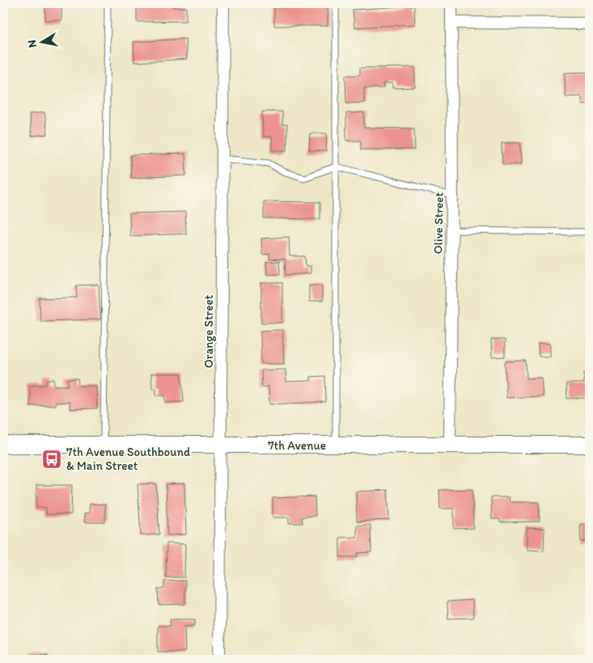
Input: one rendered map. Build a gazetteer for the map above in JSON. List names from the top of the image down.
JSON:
{
  "streets": {
    "street": ["Olive Street", "Orange Street", "7th Avenue"]
  },
  "crossings": [
    ["Olive Street", "7th Avenue"],
    ["Orange Street", "7th Avenue"]
  ],
  "places": {
    "bus stop": ["7th Avenue Southbound & Main Street"]
  },
  "north": "left"
}
